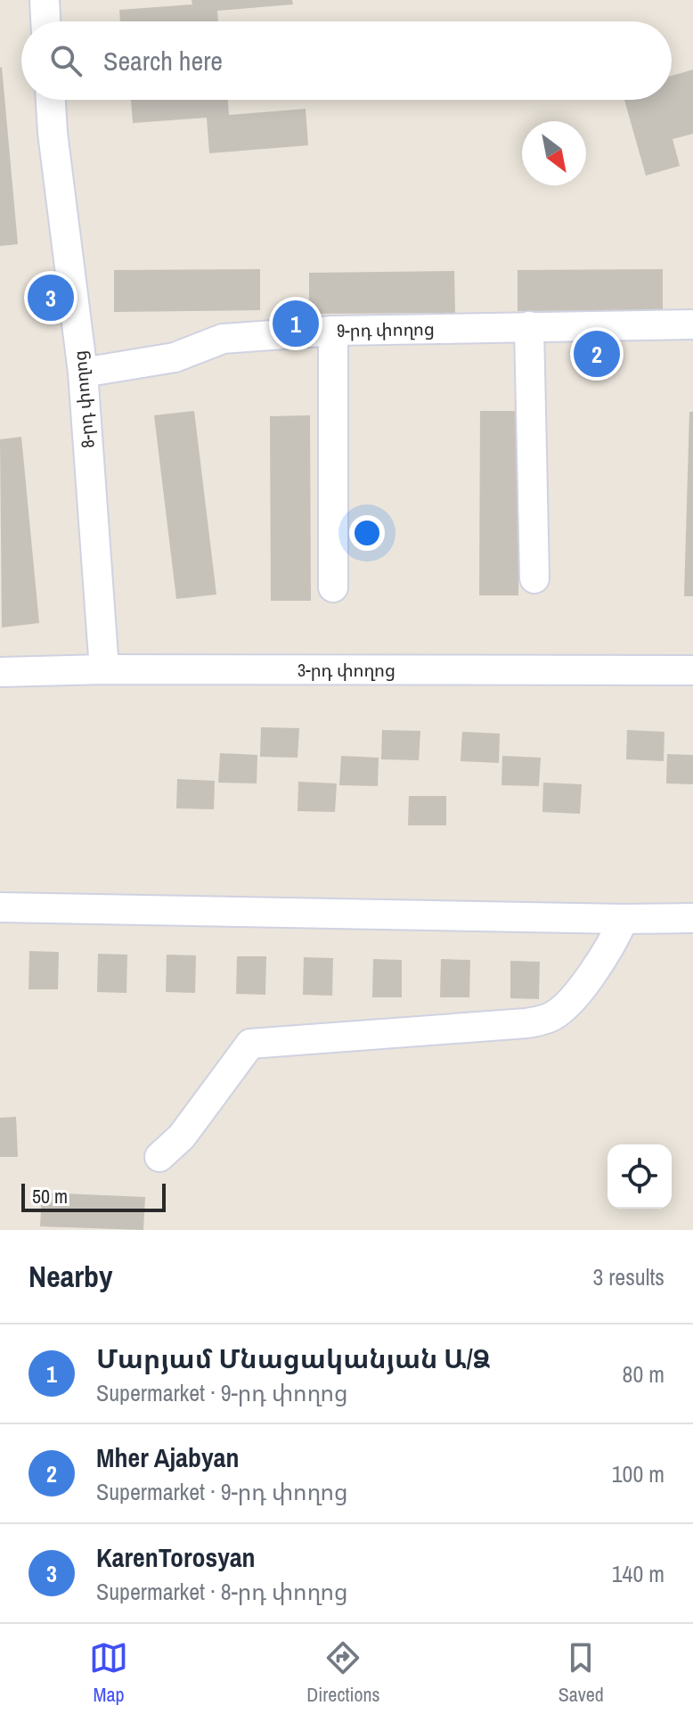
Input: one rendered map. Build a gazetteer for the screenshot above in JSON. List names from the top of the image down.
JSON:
{
  "streets": {
    "street": ["9-րդ փողոց", "8-րդ փողոց", "3-րդ փողոց"]
  },
  "crossings": [
    ["9-րդ փողոց", "8-րդ փողոց"],
    ["8-րդ փողոց", "3-րդ փողոց"]
  ],
  "scale_bar": "50 m",
  "north": "bottom right",
  "page": {
    "search": "Search here",
    "pins": ["3", "1", "2"],
    "scale": "50 m",
    "heading": ["Nearby", "3 results"],
    "list": [
      {
        "mark": "1",
        "name": "Մարյամ Մնացականյան Ա/Ձ",
        "note": "Supermarket · 9-րդ փողոց",
        "value": "80 m"
      },
      {
        "mark": "2",
        "name": "Mher Ajabyan",
        "note": "Supermarket · 9-րդ փողոց",
        "value": "100 m"
      },
      {
        "mark": "3",
        "name": "KarenTorosyan",
        "note": "Supermarket · 8-րդ փողոց",
        "value": "140 m"
      }
    ],
    "nav": ["Map", "Directions", "Saved"]
  }
}
